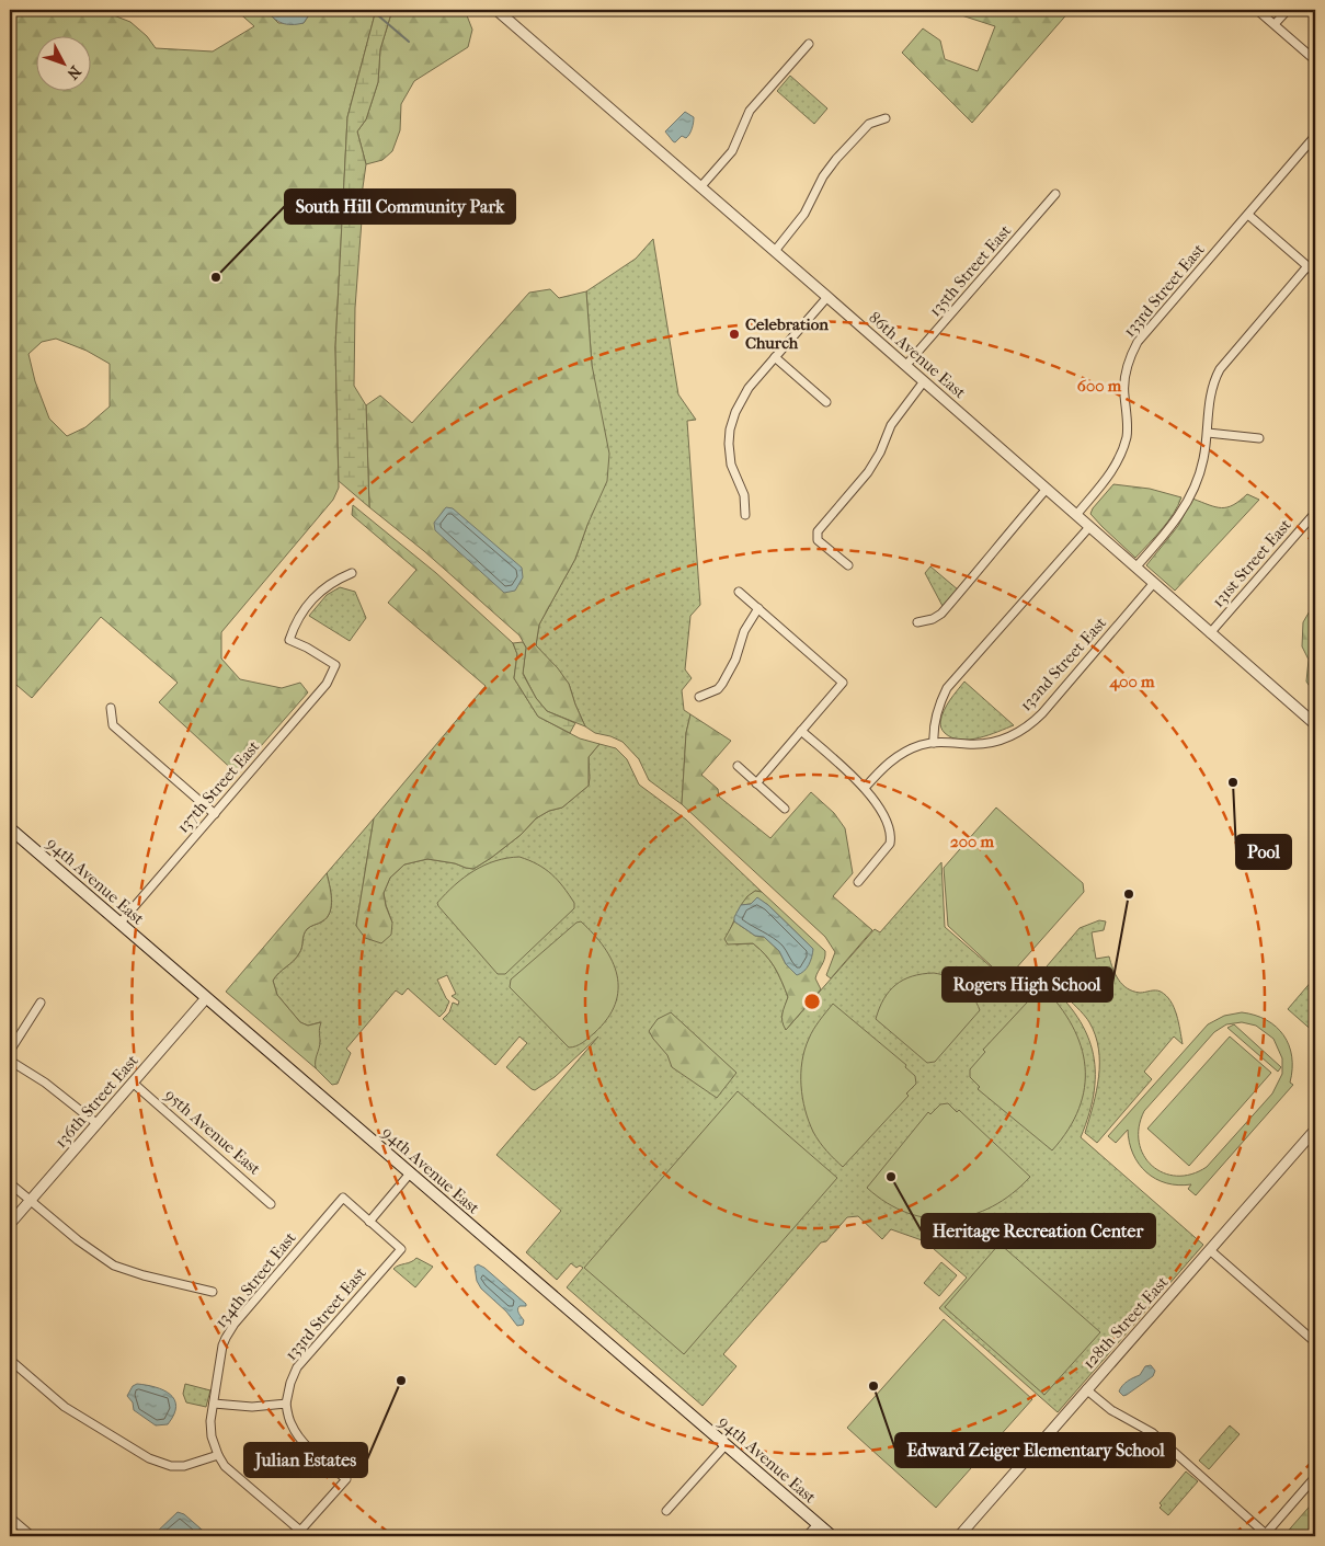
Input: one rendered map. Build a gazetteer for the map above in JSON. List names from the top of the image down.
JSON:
{
  "streets": {
    "main road": ["94th Avenue East"],
    "street": [
      "135th Street East",
      "133rd Street East",
      "86th Avenue East",
      "131st Street East",
      "132nd Street East",
      "137th Street East",
      "136th Street East",
      "95th Avenue East",
      "134th Street East",
      "128th Street East"
    ]
  },
  "crossings": [
    ["135th Street East", "86th Avenue East"],
    ["133rd Street East", "86th Avenue East"],
    ["133rd Street East", "134th Street East"],
    ["86th Avenue East", "131st Street East"],
    ["86th Avenue East", "132nd Street East"],
    ["137th Street East", "94th Avenue East"],
    ["94th Avenue East", "136th Street East"],
    ["136th Street East", "95th Avenue East"]
  ],
  "places": [
    "South Hill Community Park",
    "Celebration Church",
    "Pool",
    "Rogers High School",
    "Heritage Recreation Center",
    "Julian Estates",
    "Edward Zeiger Elementary School"
  ],
  "north": "bottom right",
  "rings": ["600 m", "400 m", "200 m"]
}
